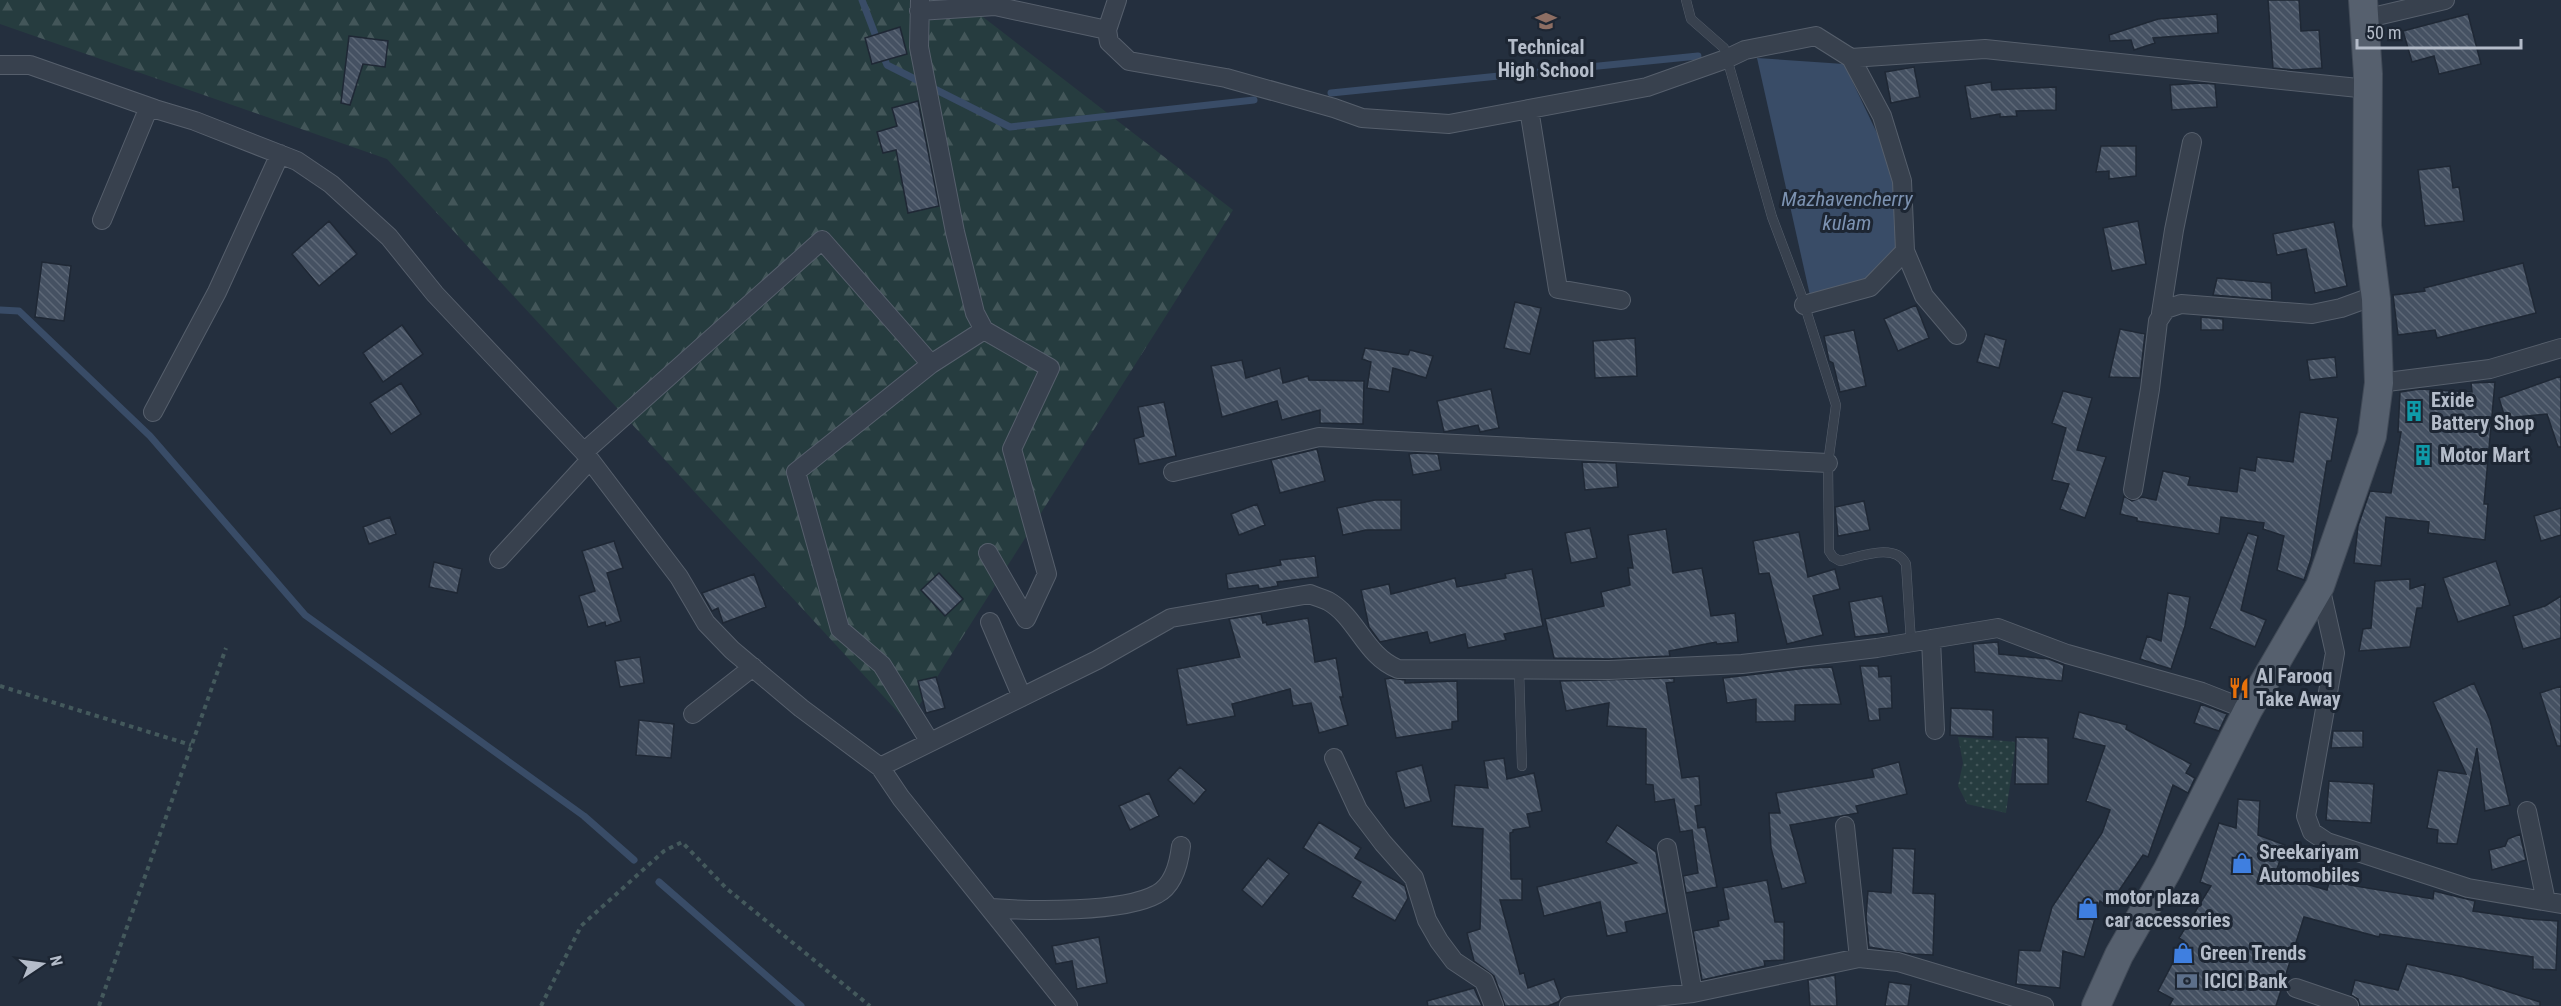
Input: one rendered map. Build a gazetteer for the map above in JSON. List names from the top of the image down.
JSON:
{
  "water": ["Mazhavencherry kulam"],
  "places": {
    "school or university": ["Technical High School"],
    "building": ["Exide Battery Shop", "Motor Mart"],
    "restaurant": ["Al Farooq Take Away"],
    "shop": ["Sreekariyam Automobiles", "motor plaza car accessories", "Green Trends"],
    "bank": ["ICICI Bank"]
  },
  "scale_bar": "50 m",
  "north": "right"
}
